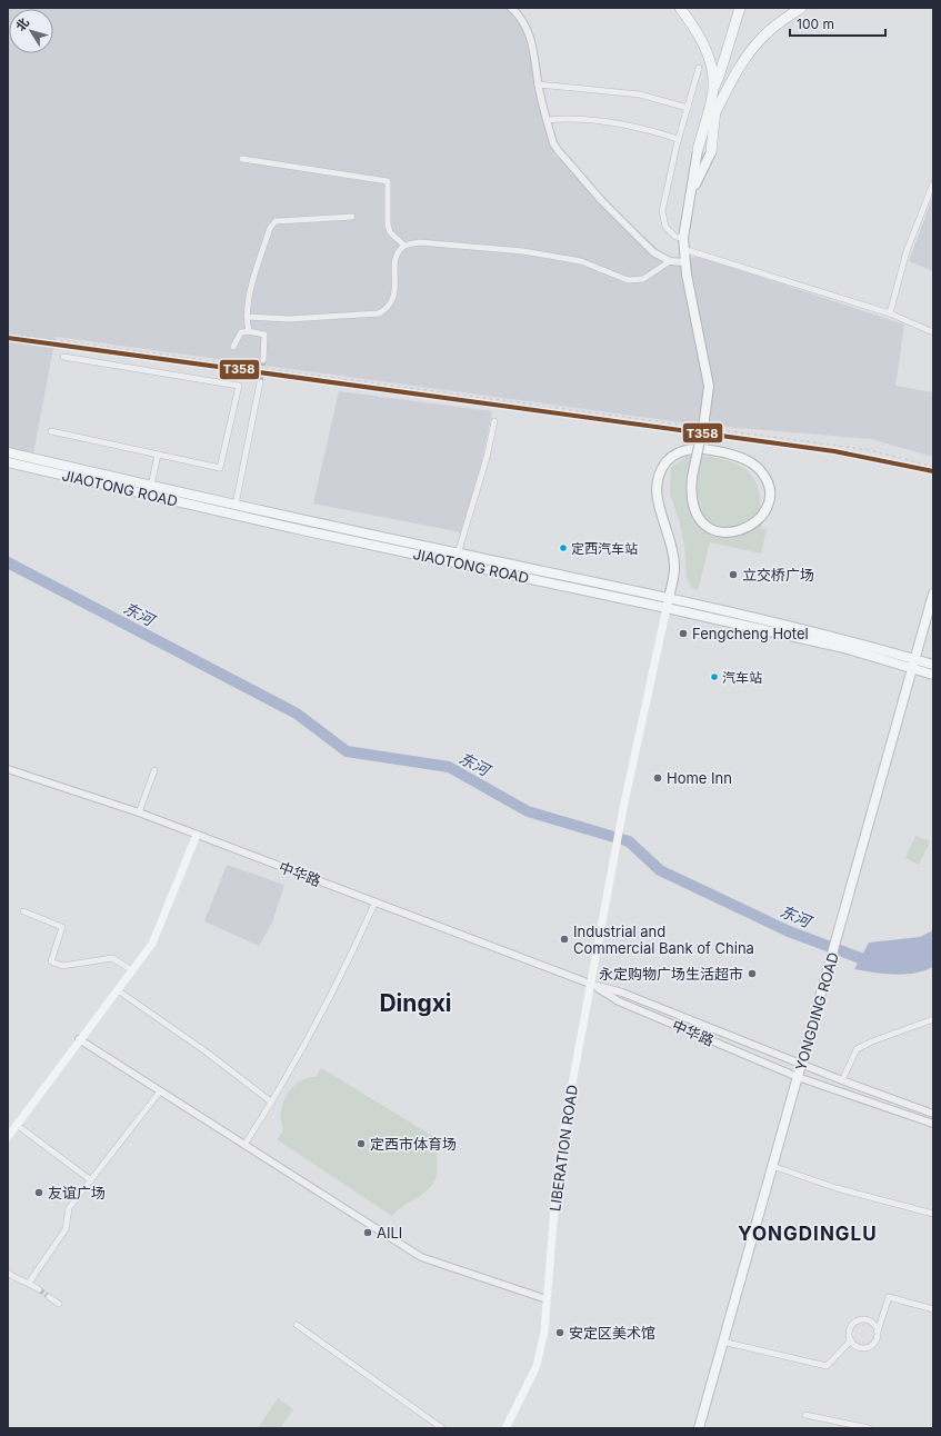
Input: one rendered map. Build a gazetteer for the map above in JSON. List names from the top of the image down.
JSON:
{
  "streets": {
    "main road": ["JIAOTONG ROAD", "YONGDING ROAD", "LIBERATION ROAD"],
    "street": ["中华路"]
  },
  "crossings": [
    ["JIAOTONG ROAD", "YONGDING ROAD"],
    ["JIAOTONG ROAD", "LIBERATION ROAD"],
    ["中华路", "YONGDING ROAD"],
    ["中华路", "LIBERATION ROAD"]
  ],
  "districts": ["Dingxi", "YONGDINGLU"],
  "water": ["东河"],
  "places": [
    "定西汽车站",
    "立交桥广场",
    "Fengcheng Hotel",
    "汽车站",
    "Home Inn",
    "Industrial and Commercial Bank of China",
    "永定购物广场生活超市",
    "定西市体育场",
    "友谊广场",
    "AILI",
    "安定区美术馆"
  ],
  "lines": ["transit line T358"],
  "scale_bar": "100 m",
  "north": "top left"
}
